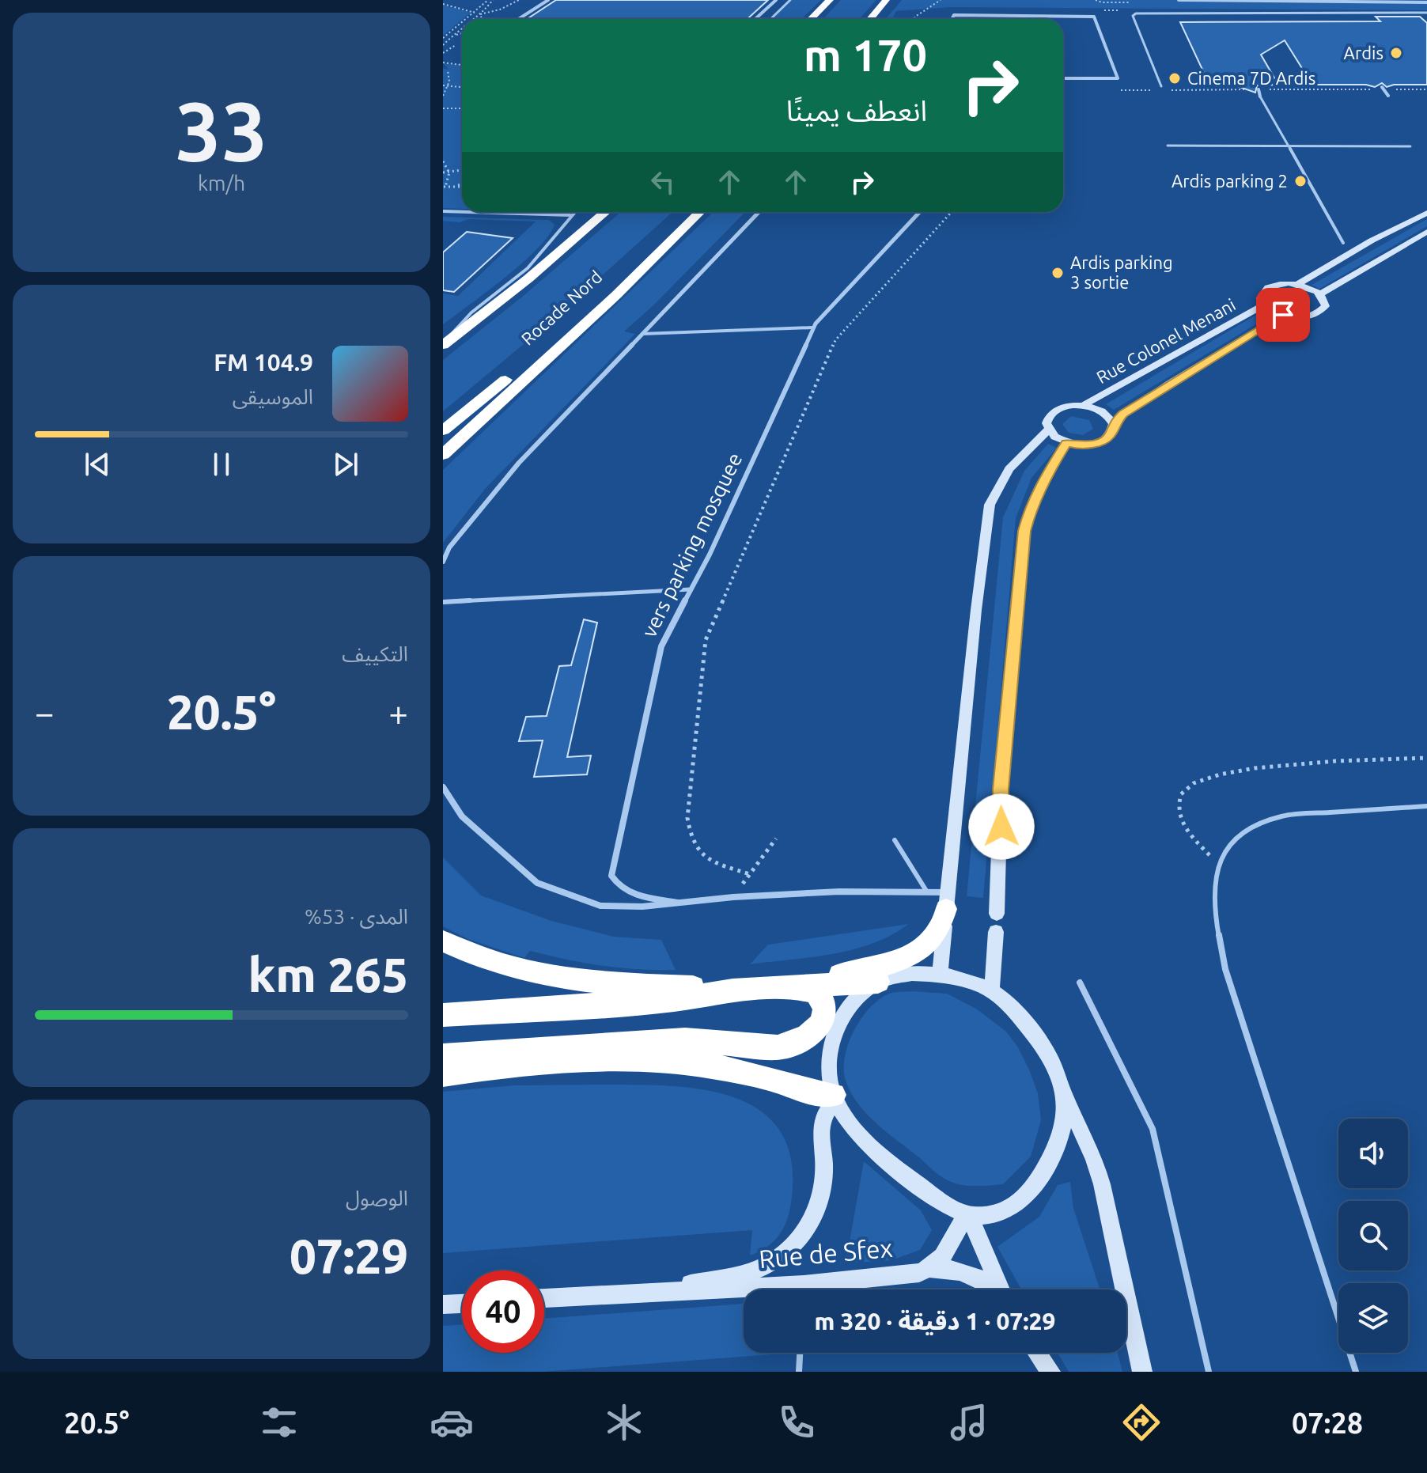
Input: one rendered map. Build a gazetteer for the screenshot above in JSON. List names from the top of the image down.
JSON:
{
  "streets": {
    "highway": ["Rocade Nord"],
    "street": ["Rue Colonel Menani", "vers parking mosquee", "Rue de Sfex"]
  },
  "places": [
    "Ardis",
    "Cinema 7D Ardis",
    "Ardis parking 2",
    "Ardis parking 3 sortie"
  ],
  "page": {
    "tile": [
      ["33", "km/h"],
      "التكييف",
      ["المدى · 53%", "265 km"],
      ["الوصول", "07:29"]
    ],
    "turn": ["170 m", "انعطف يمينًا"],
    "song": ["104.9 FM", "الموسيقى"],
    "heat": ["−", "20.5°", "+"],
    "limit": "40",
    "trip": "07:29 · 1 دقيقة · 320 m",
    "tabs": ["07:28", "20.5°"]
  }
}
